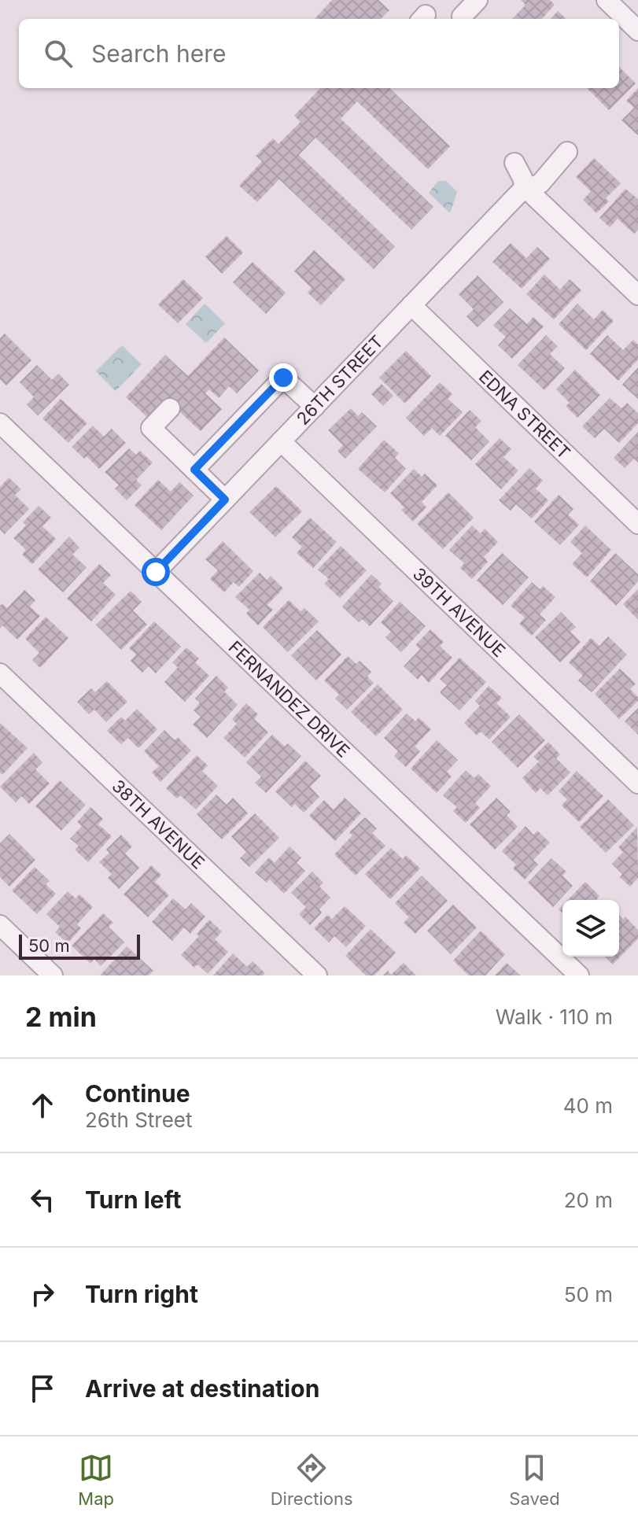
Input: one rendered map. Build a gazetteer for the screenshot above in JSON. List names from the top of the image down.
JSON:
{
  "streets": {
    "street": [
      "26TH STREET",
      "EDNA STREET",
      "39TH AVENUE",
      "FERNANDEZ DRIVE",
      "38TH AVENUE"
    ]
  },
  "crossings": [
    ["26TH STREET", "EDNA STREET"],
    ["26TH STREET", "39TH AVENUE"],
    ["26TH STREET", "FERNANDEZ DRIVE"]
  ],
  "scale_bar": "50 m",
  "page": {
    "search": "Search here",
    "scale": "50 m",
    "heading": ["2 min", "Walk · 110 m"],
    "list": [
      ["Continue", "26th Street", "40 m"],
      ["Turn left", "20 m"],
      ["Turn right", "50 m"],
      "Arrive at destination"
    ],
    "nav": ["Map", "Directions", "Saved"]
  }
}
